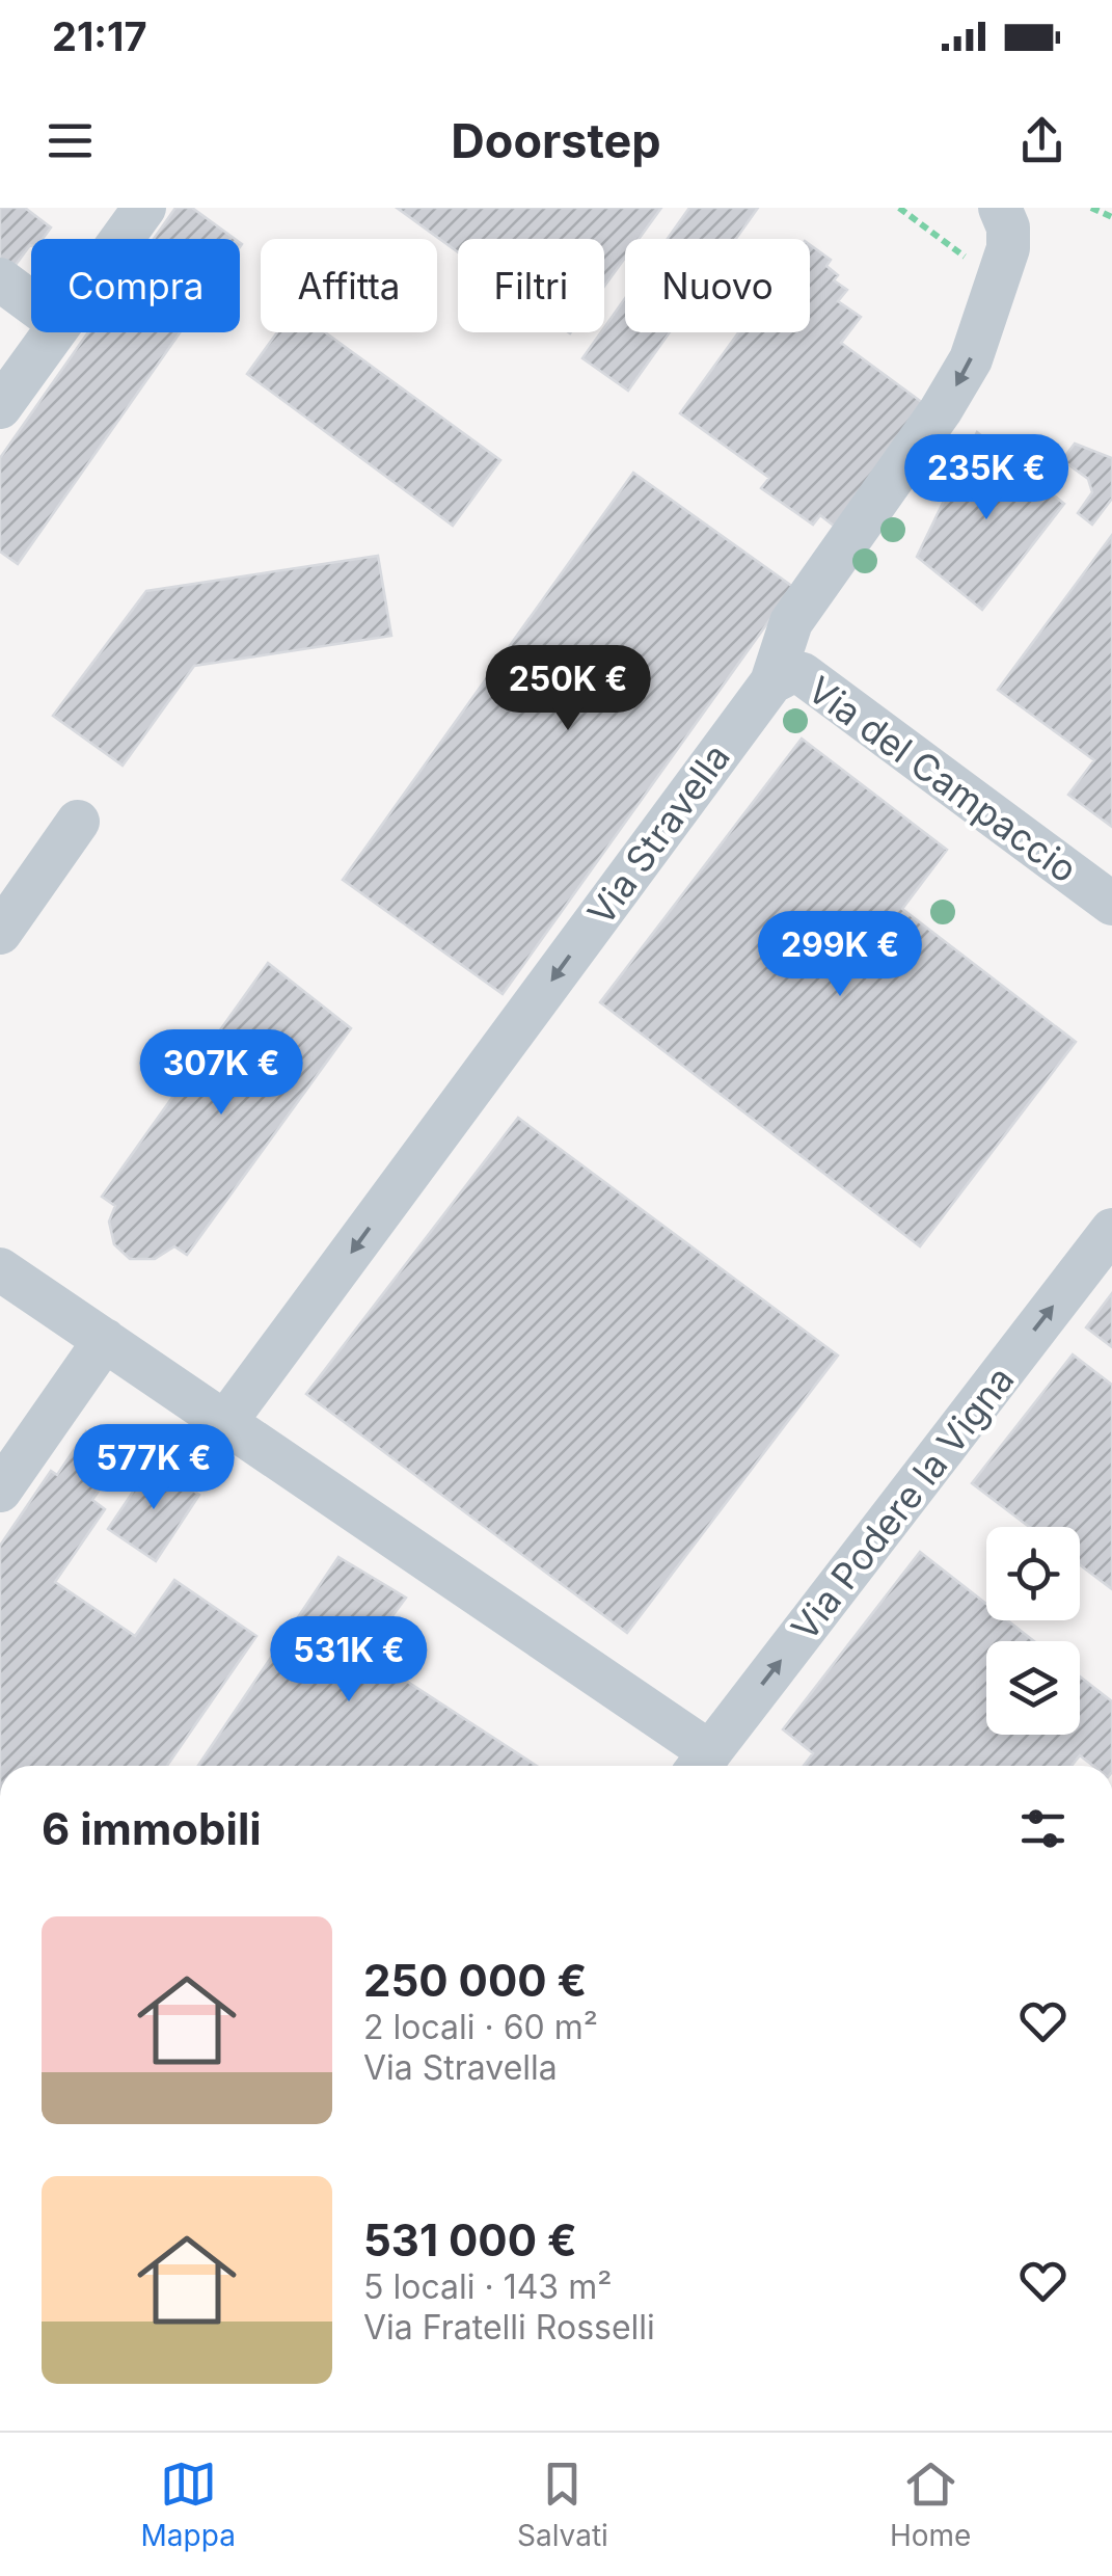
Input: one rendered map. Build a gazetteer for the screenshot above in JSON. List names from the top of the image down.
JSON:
{
  "streets": {
    "street": ["Via del Campaccio", "Via Stravella", "Via Podere la Vigna"]
  },
  "crossings": [
    ["Via del Campaccio", "Via Stravella"]
  ],
  "one_way": ["Via Stravella", "Via Podere la Vigna"],
  "page": {
    "status": "21:17",
    "header": "Doorstep",
    "chip": [
      "Compra",
      "Affitta",
      "Filtri",
      "Nuovo"
    ],
    "price": [
      "235K €",
      "250K €",
      "299K €",
      "307K €",
      "577K €",
      "531K €"
    ],
    "heading": "6 immobili",
    "list": [
      {
        "name": "250 000 €",
        "note": "2 locali · 60 m² · Via Stravella"
      },
      {
        "name": "531 000 €",
        "note": "5 locali · 143 m² · Via Fratelli Rosselli"
      }
    ],
    "tabs": ["Mappa", "Salvati", "Home"]
  }
}
